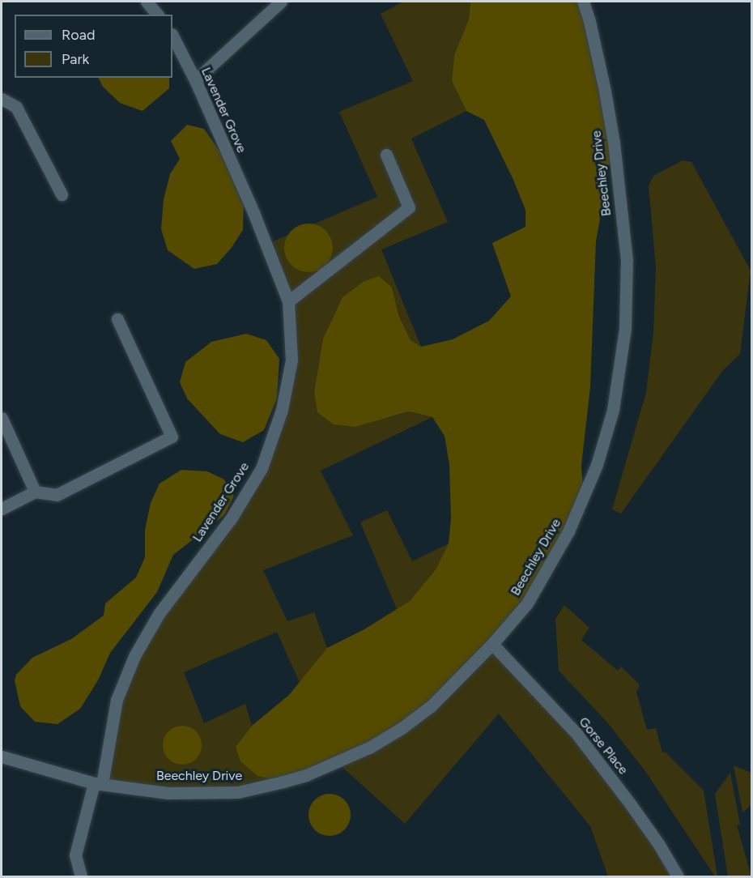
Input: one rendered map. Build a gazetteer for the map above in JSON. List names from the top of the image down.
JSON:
{
  "streets": {
    "street": ["Lavender Grove", "Beechley Drive", "Gorse Place"]
  },
  "crossings": [
    ["Lavender Grove", "Beechley Drive"],
    ["Beechley Drive", "Gorse Place"]
  ],
  "legend": ["Road", "Park"]
}
